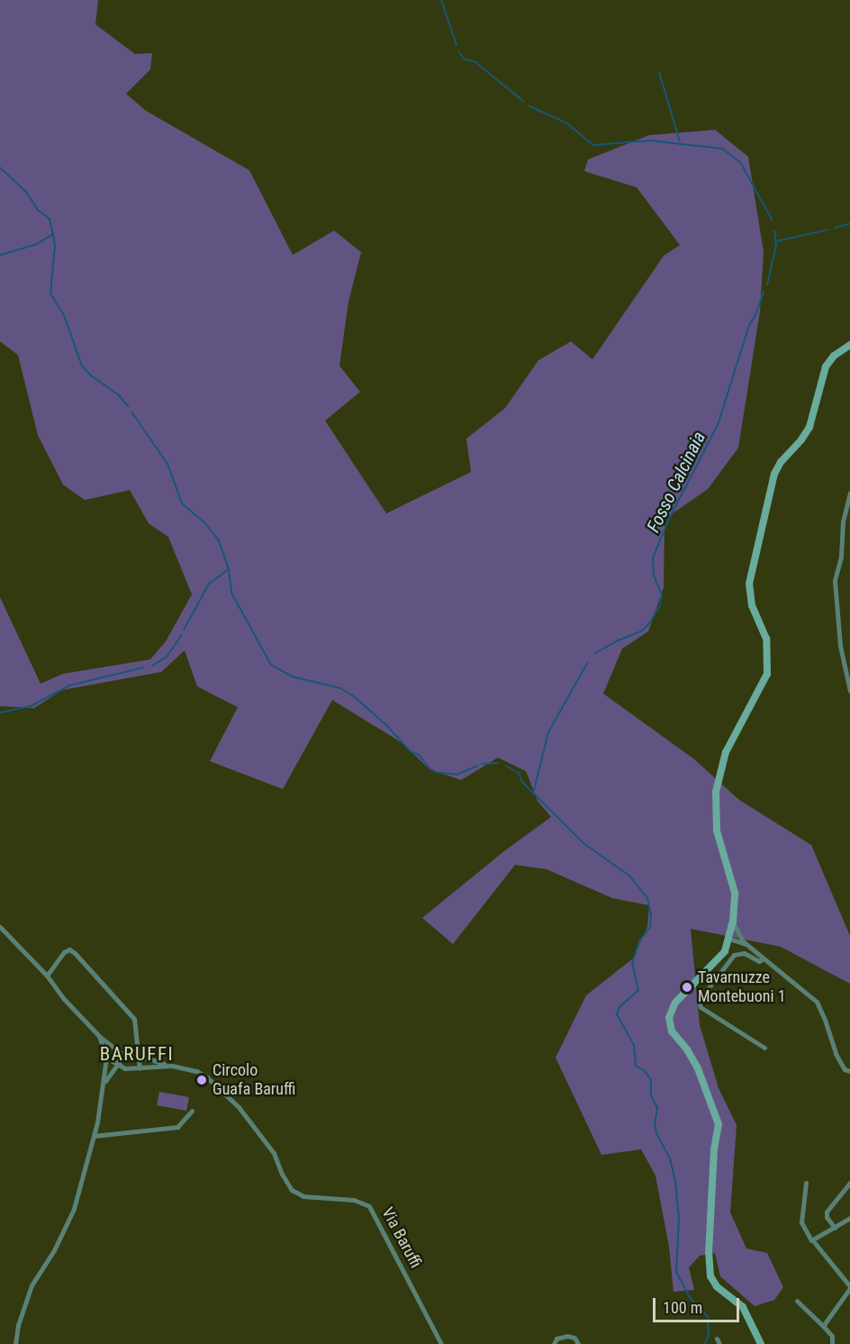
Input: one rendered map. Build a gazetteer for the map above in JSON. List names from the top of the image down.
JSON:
{
  "streets": {
    "street": ["Via Baruffi"]
  },
  "districts": ["BARUFFI"],
  "water": ["Fosso Calcinaia"],
  "places": ["Tavarnuzze Montebuoni 1", "Circolo Guafa Baruffi"],
  "scale_bar": "100 m"
}
